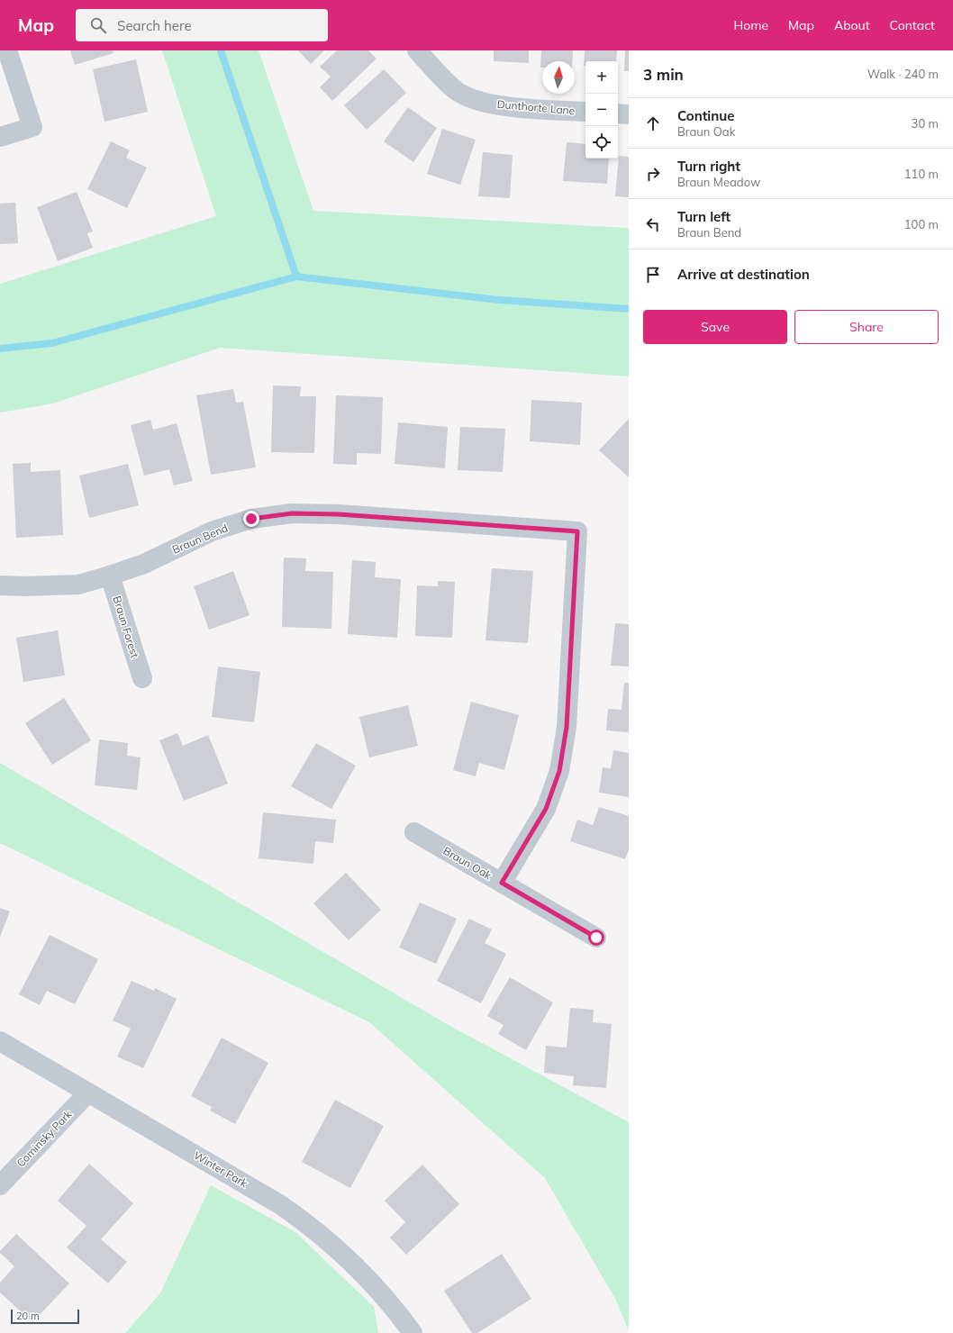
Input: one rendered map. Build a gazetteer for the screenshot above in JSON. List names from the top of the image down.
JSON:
{
  "streets": {
    "street": [
      "Dunthorte Lane",
      "Braun Bend",
      "Braun Forest",
      "Braun Oak",
      "Cominsky Park",
      "Winter Park"
    ]
  },
  "crossings": [
    ["Braun Bend", "Braun Forest"],
    ["Braun Bend", "Braun Oak"],
    ["Cominsky Park", "Winter Park"]
  ],
  "scale_bar": "20 m",
  "north": "top",
  "page": {
    "header": "Map",
    "search": "Search here",
    "nav": [
      "Home",
      "Map",
      "About",
      "Contact"
    ],
    "heading": ["3 min", "Walk · 240 m"],
    "map_buttons": ["+", "−"],
    "list": [
      ["Continue", "Braun Oak", "30 m"],
      ["Turn right", "Braun Meadow", "110 m"],
      ["Turn left", "Braun Bend", "100 m"],
      "Arrive at destination"
    ],
    "buttons": ["Save", "Share"],
    "scale": "20 m"
  }
}
